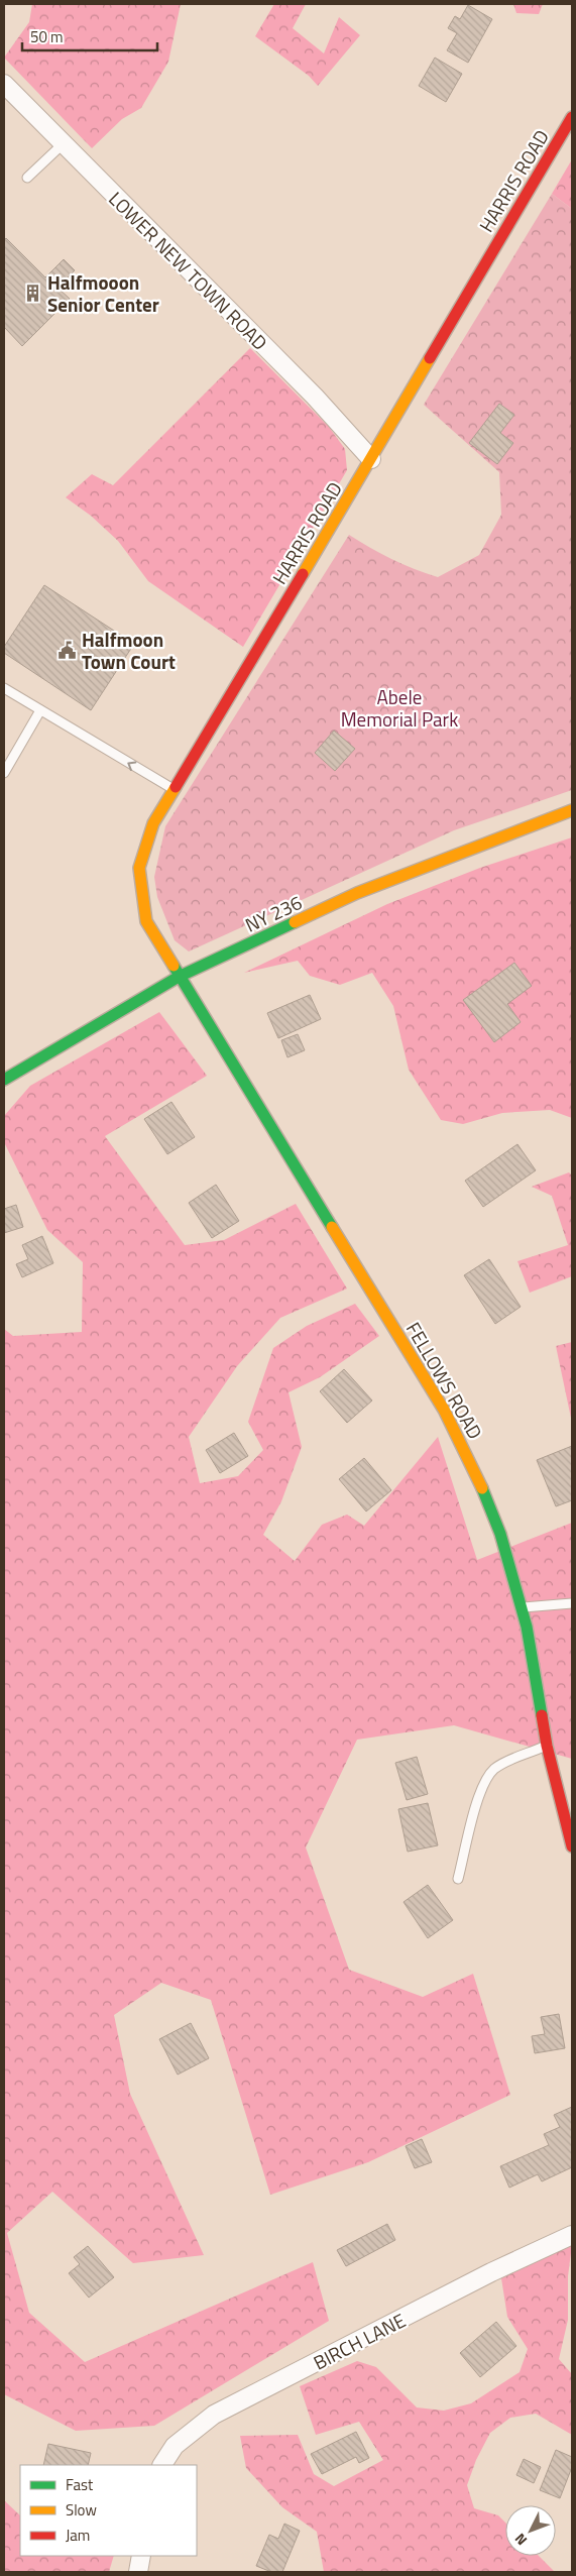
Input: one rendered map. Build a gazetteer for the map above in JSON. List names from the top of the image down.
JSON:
{
  "streets": {
    "street": [
      "HARRIS ROAD",
      "LOWER NEW TOWN ROAD",
      "NY 236",
      "FELLOWS ROAD",
      "BIRCH LANE"
    ]
  },
  "crossings": [
    ["HARRIS ROAD", "LOWER NEW TOWN ROAD"],
    ["HARRIS ROAD", "NY 236"],
    ["HARRIS ROAD", "FELLOWS ROAD"],
    ["NY 236", "FELLOWS ROAD"]
  ],
  "parks": ["Abele Memorial Park"],
  "places": {
    "building": ["Halfmooon Senior Center"],
    "public building": ["Halfmoon Town Court"]
  },
  "legend": ["Fast", "Slow", "Jam"],
  "scale_bar": "50 m",
  "north": "bottom left"
}
